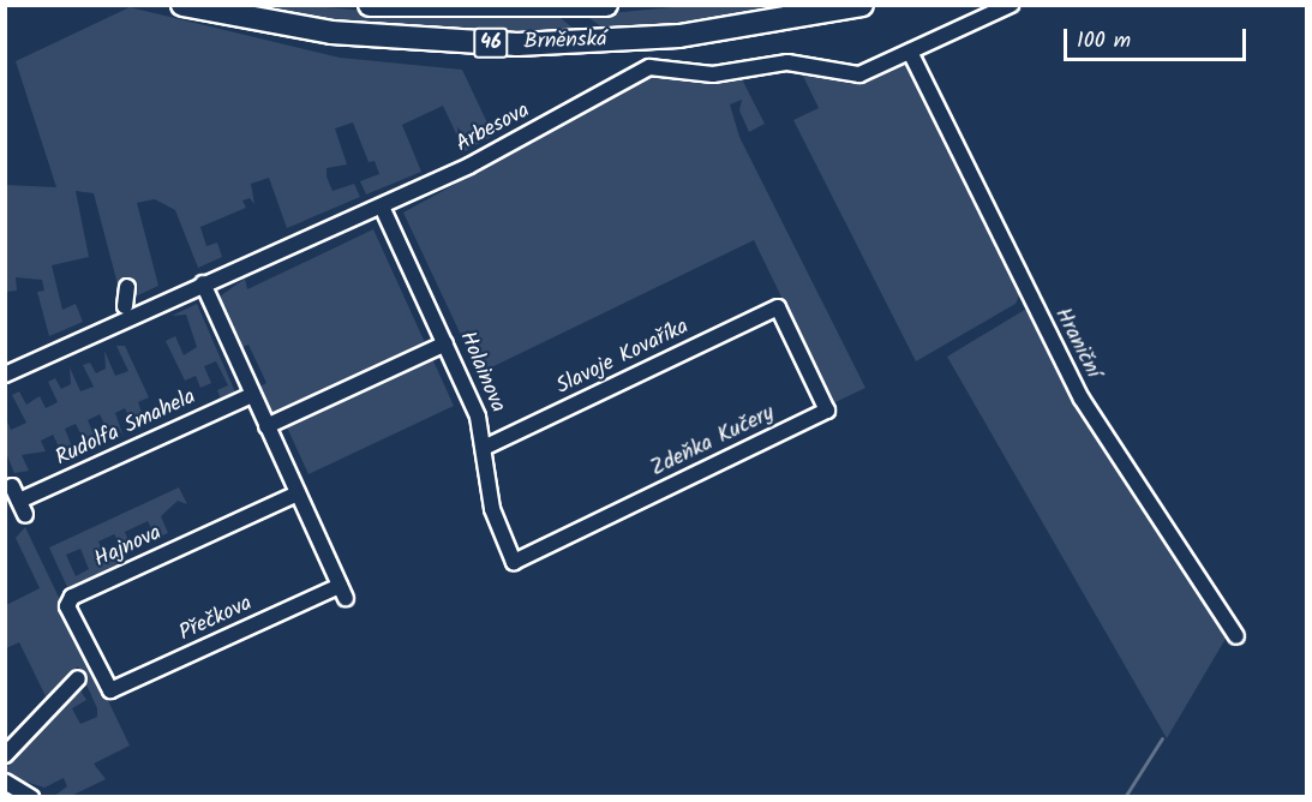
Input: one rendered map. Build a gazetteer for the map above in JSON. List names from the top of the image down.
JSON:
{
  "streets": {
    "main road": ["Brněnská", "46"],
    "street": [
      "Arbesova",
      "Hraniční",
      "Slavoje Kovaříka",
      "Holainova",
      "Rudolfa Smahela",
      "Zdeňka Kučery",
      "Hajnova",
      "Přečkova"
    ]
  },
  "crossings": [
    ["Arbesova", "Hraniční"],
    ["Arbesova", "Holainova"],
    ["Slavoje Kovaříka", "Holainova"],
    ["Slavoje Kovaříka", "Zdeňka Kučery"],
    ["Holainova", "Zdeňka Kučery"],
    ["Hajnova", "Přečkova"]
  ],
  "scale_bar": "100 m"
}
